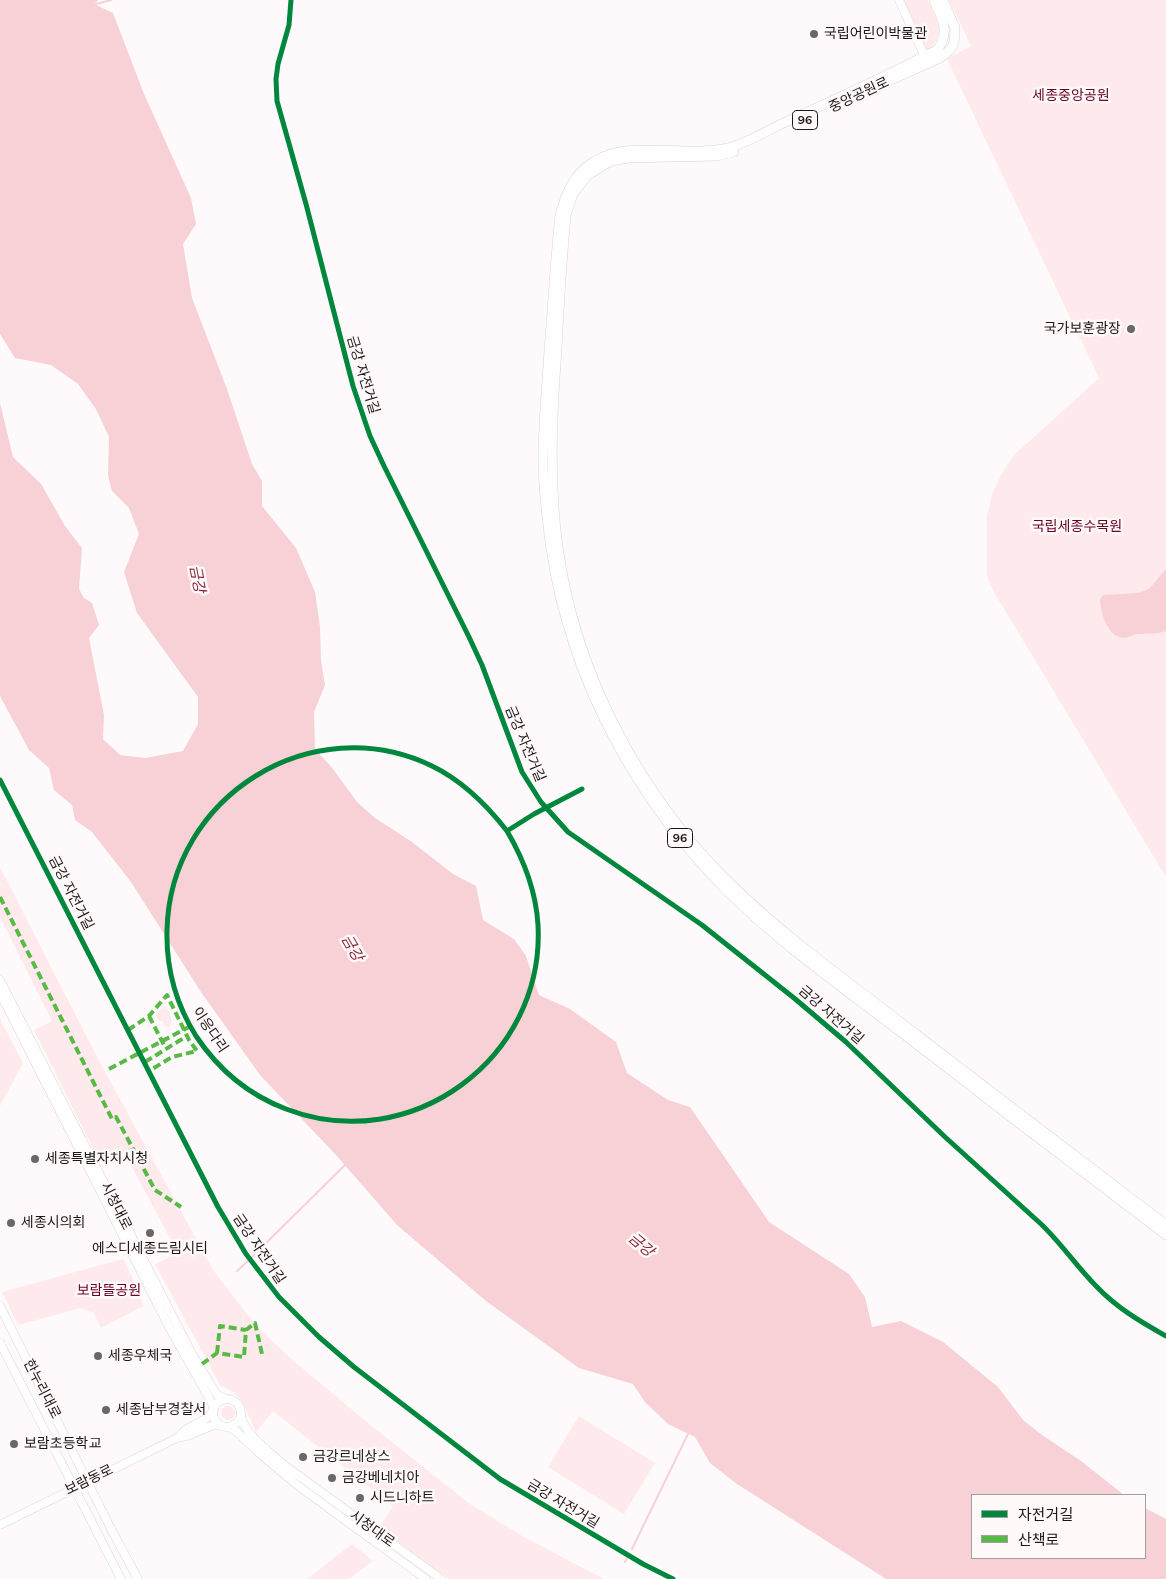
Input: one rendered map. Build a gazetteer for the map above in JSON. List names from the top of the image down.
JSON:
{
  "streets": {
    "main road": ["중앙공원로", "96"],
    "street": ["시청대로", "한누리대로", "보람동로"],
    "cycle path": ["금강 자전거길", "이응다리"]
  },
  "crossings": [
    ["중앙공원로", "96"],
    ["한누리대로", "보람동로"]
  ],
  "water": ["금강"],
  "parks": ["세종중앙공원", "국립세종수목원", "보람뜰공원"],
  "places": [
    "국립어린이박물관",
    "국가보훈광장",
    "세종특별자치시청",
    "세종시의회",
    "에스디세종드림시티",
    "세종우체국",
    "세종남부경찰서",
    "보람초등학교",
    "금강르네상스",
    "금강베네치아",
    "시드니하트"
  ],
  "legend": ["자전거길", "산책로"]
}
